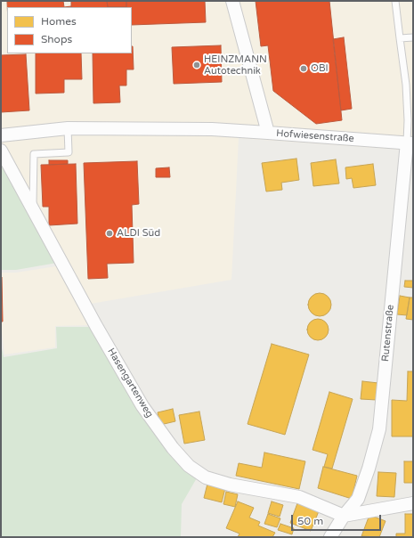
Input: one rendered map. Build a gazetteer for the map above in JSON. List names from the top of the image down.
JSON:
{
  "streets": {
    "street": ["Hofwiesenstraße", "Rutenstraße", "Hasengartenweg"]
  },
  "crossings": [
    ["Hofwiesenstraße", "Rutenstraße"],
    ["Rutenstraße", "Hasengartenweg"]
  ],
  "places": ["HEINZMANN Autotechnik", "OBI", "ALDI Süd"],
  "legend": ["Homes", "Shops"],
  "scale_bar": "50 m"
}
